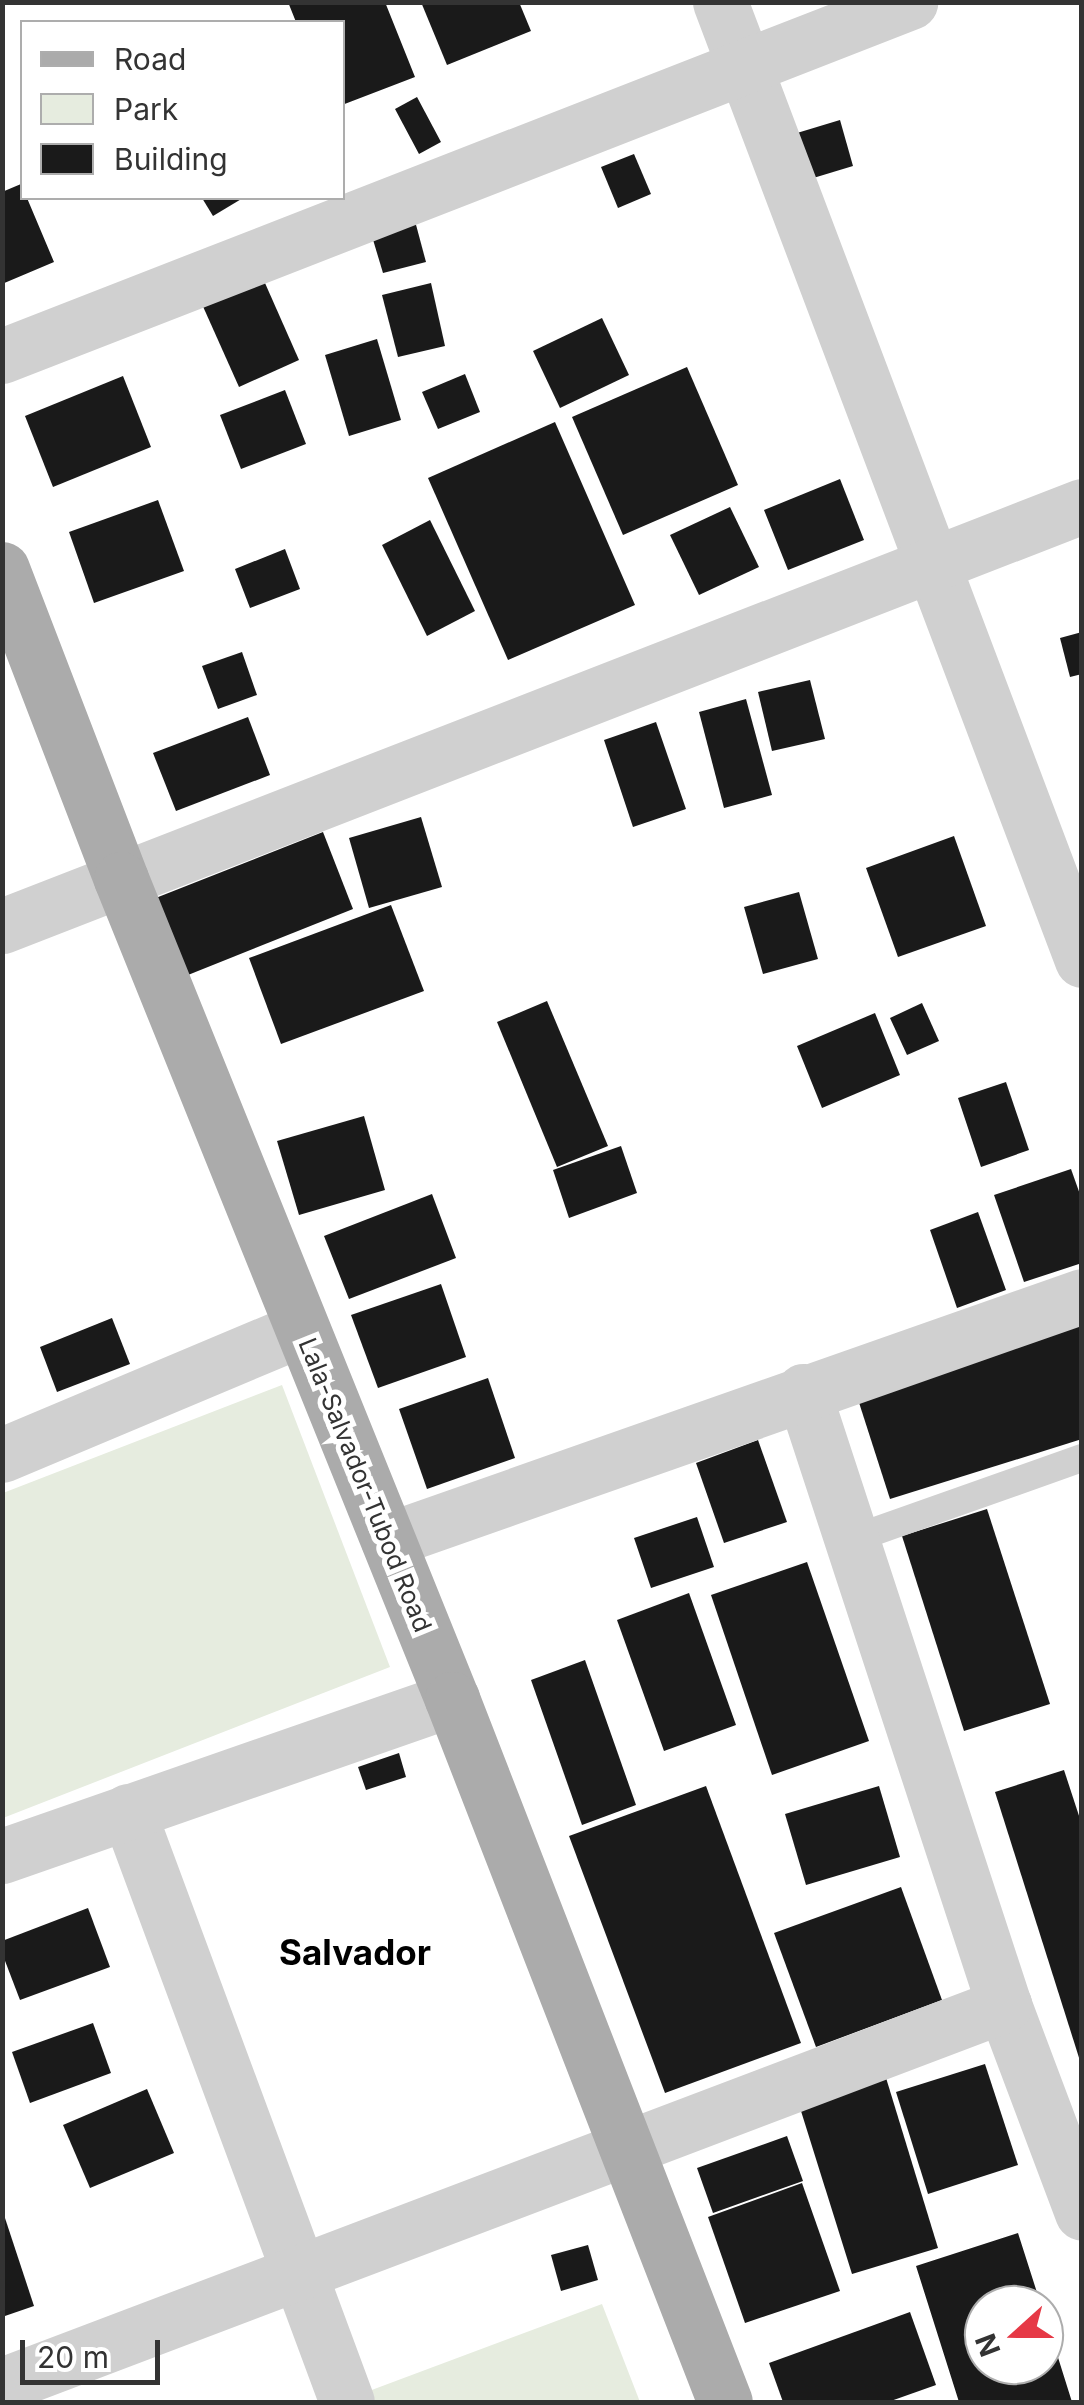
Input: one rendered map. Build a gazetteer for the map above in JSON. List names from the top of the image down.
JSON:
{
  "streets": {
    "main road": ["Lala-Salvador-Tubod Road"]
  },
  "districts": ["Salvador"],
  "legend": ["Road", "Park", "Building"],
  "scale_bar": "20 m",
  "north": "left"
}
